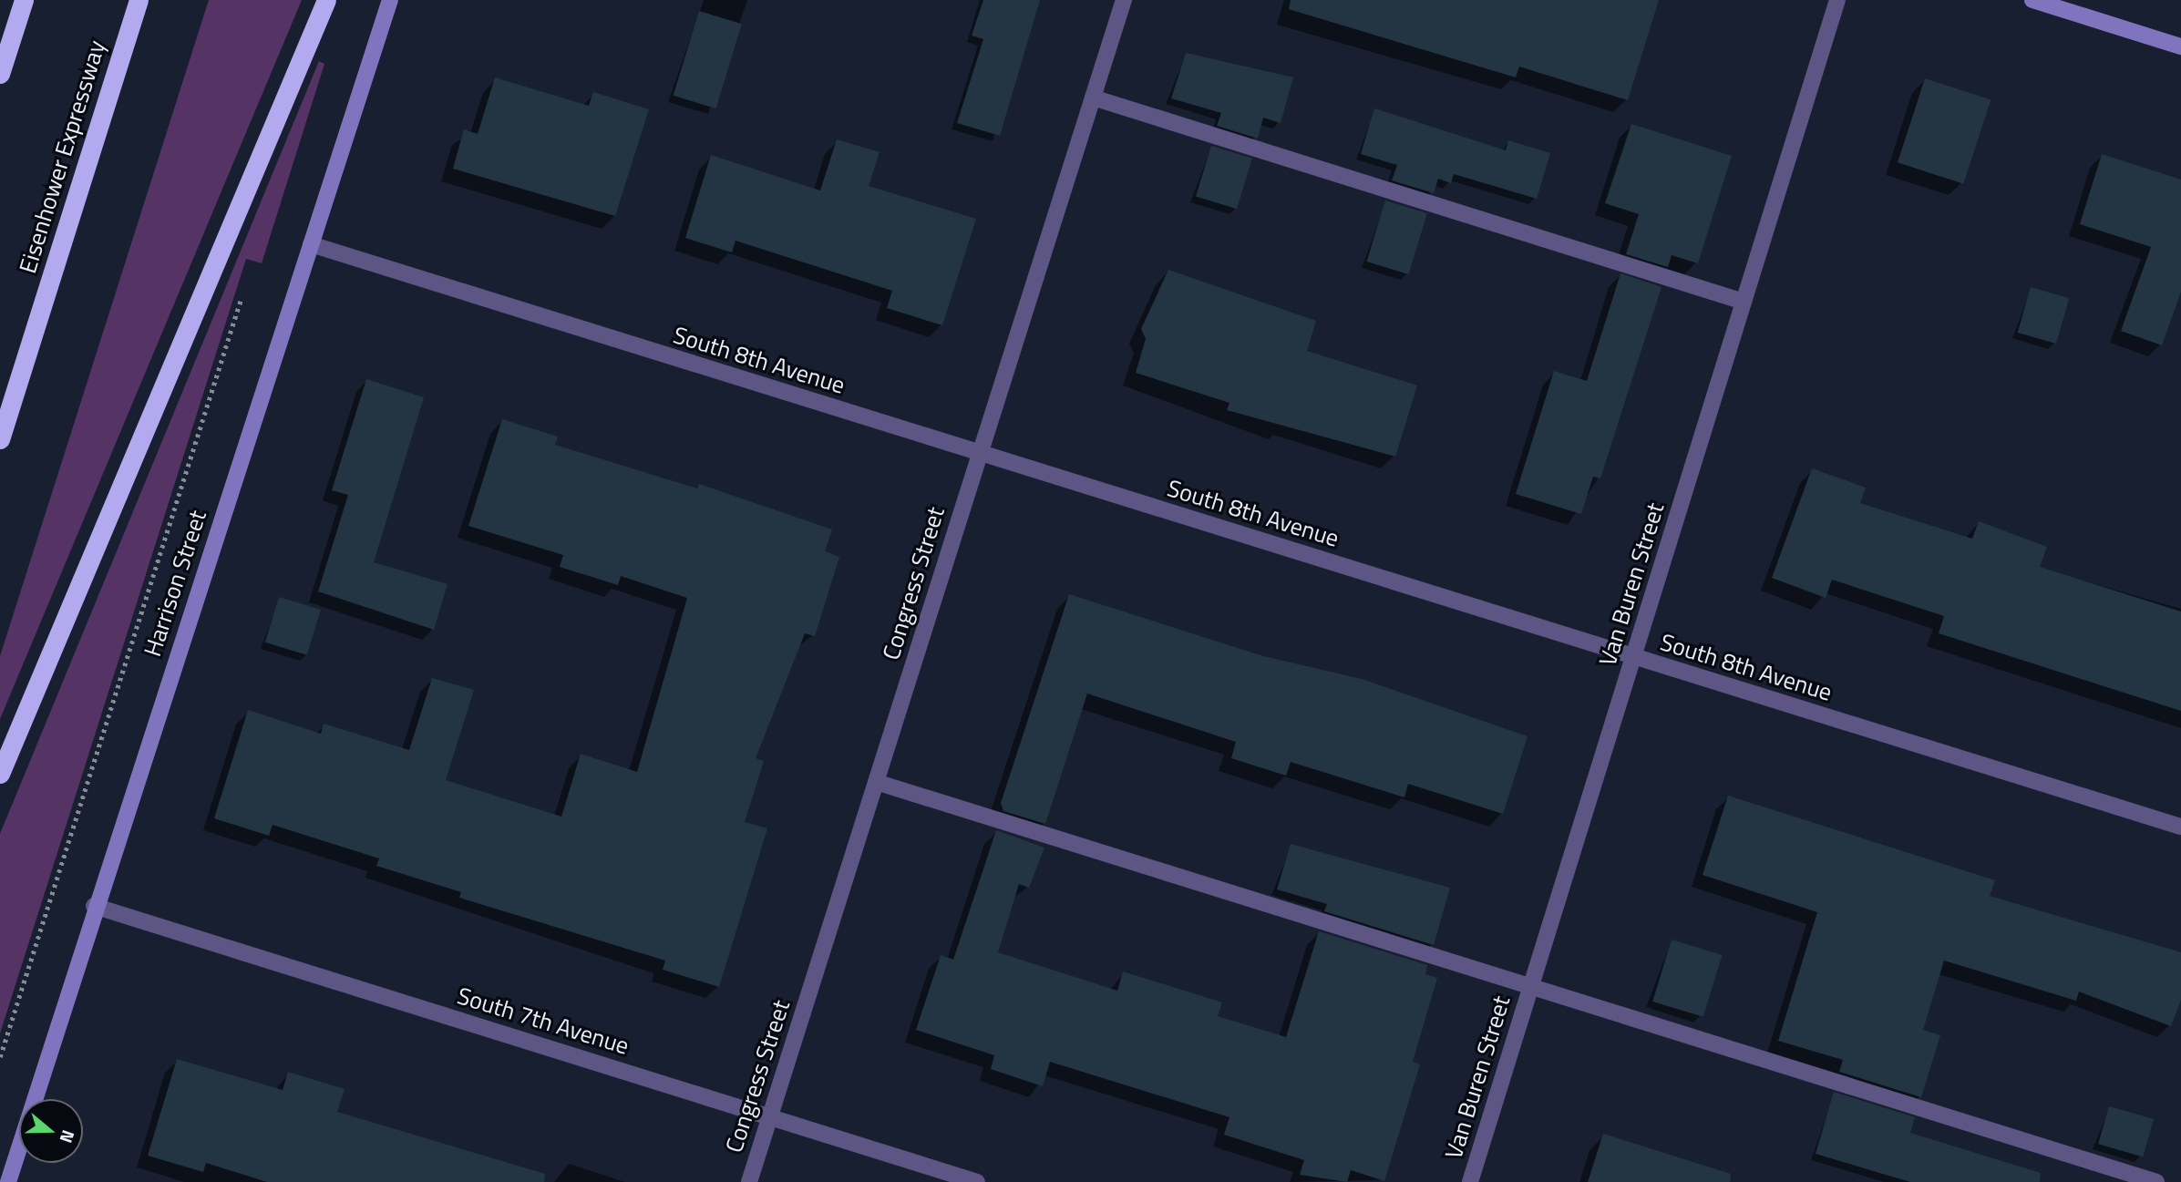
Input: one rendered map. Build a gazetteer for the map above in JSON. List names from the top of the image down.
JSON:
{
  "streets": {
    "highway": ["Eisenhower Expressway"],
    "street": [
      "South 8th Avenue",
      "Harrison Street",
      "Congress Street",
      "Van Buren Street",
      "South 7th Avenue"
    ]
  },
  "crossings": [
    ["South 8th Avenue", "Harrison Street"],
    ["South 8th Avenue", "Congress Street"],
    ["South 8th Avenue", "Van Buren Street"],
    ["Harrison Street", "South 7th Avenue"],
    ["Congress Street", "South 7th Avenue"]
  ],
  "north": "right"
}
